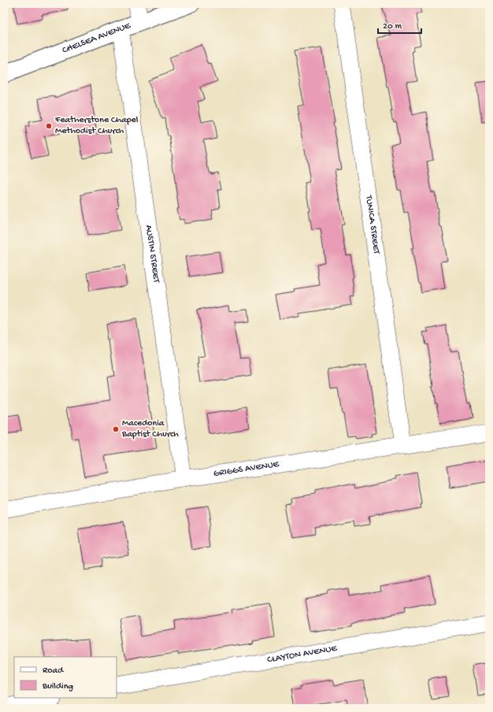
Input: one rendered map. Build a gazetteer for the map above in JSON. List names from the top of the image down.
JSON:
{
  "streets": {
    "main road": ["CHELSEA AVENUE"],
    "street": [
      "TUNICA STREET",
      "AUSTIN STREET",
      "GRIGGS AVENUE",
      "CLAYTON AVENUE"
    ]
  },
  "crossings": [
    ["CHELSEA AVENUE", "AUSTIN STREET"],
    ["TUNICA STREET", "GRIGGS AVENUE"],
    ["AUSTIN STREET", "GRIGGS AVENUE"]
  ],
  "places": ["Featherstone Chapel Methodist Church", "Macedonia Baptist Church"],
  "legend": ["Road", "Building"],
  "scale_bar": "20 m"
}
